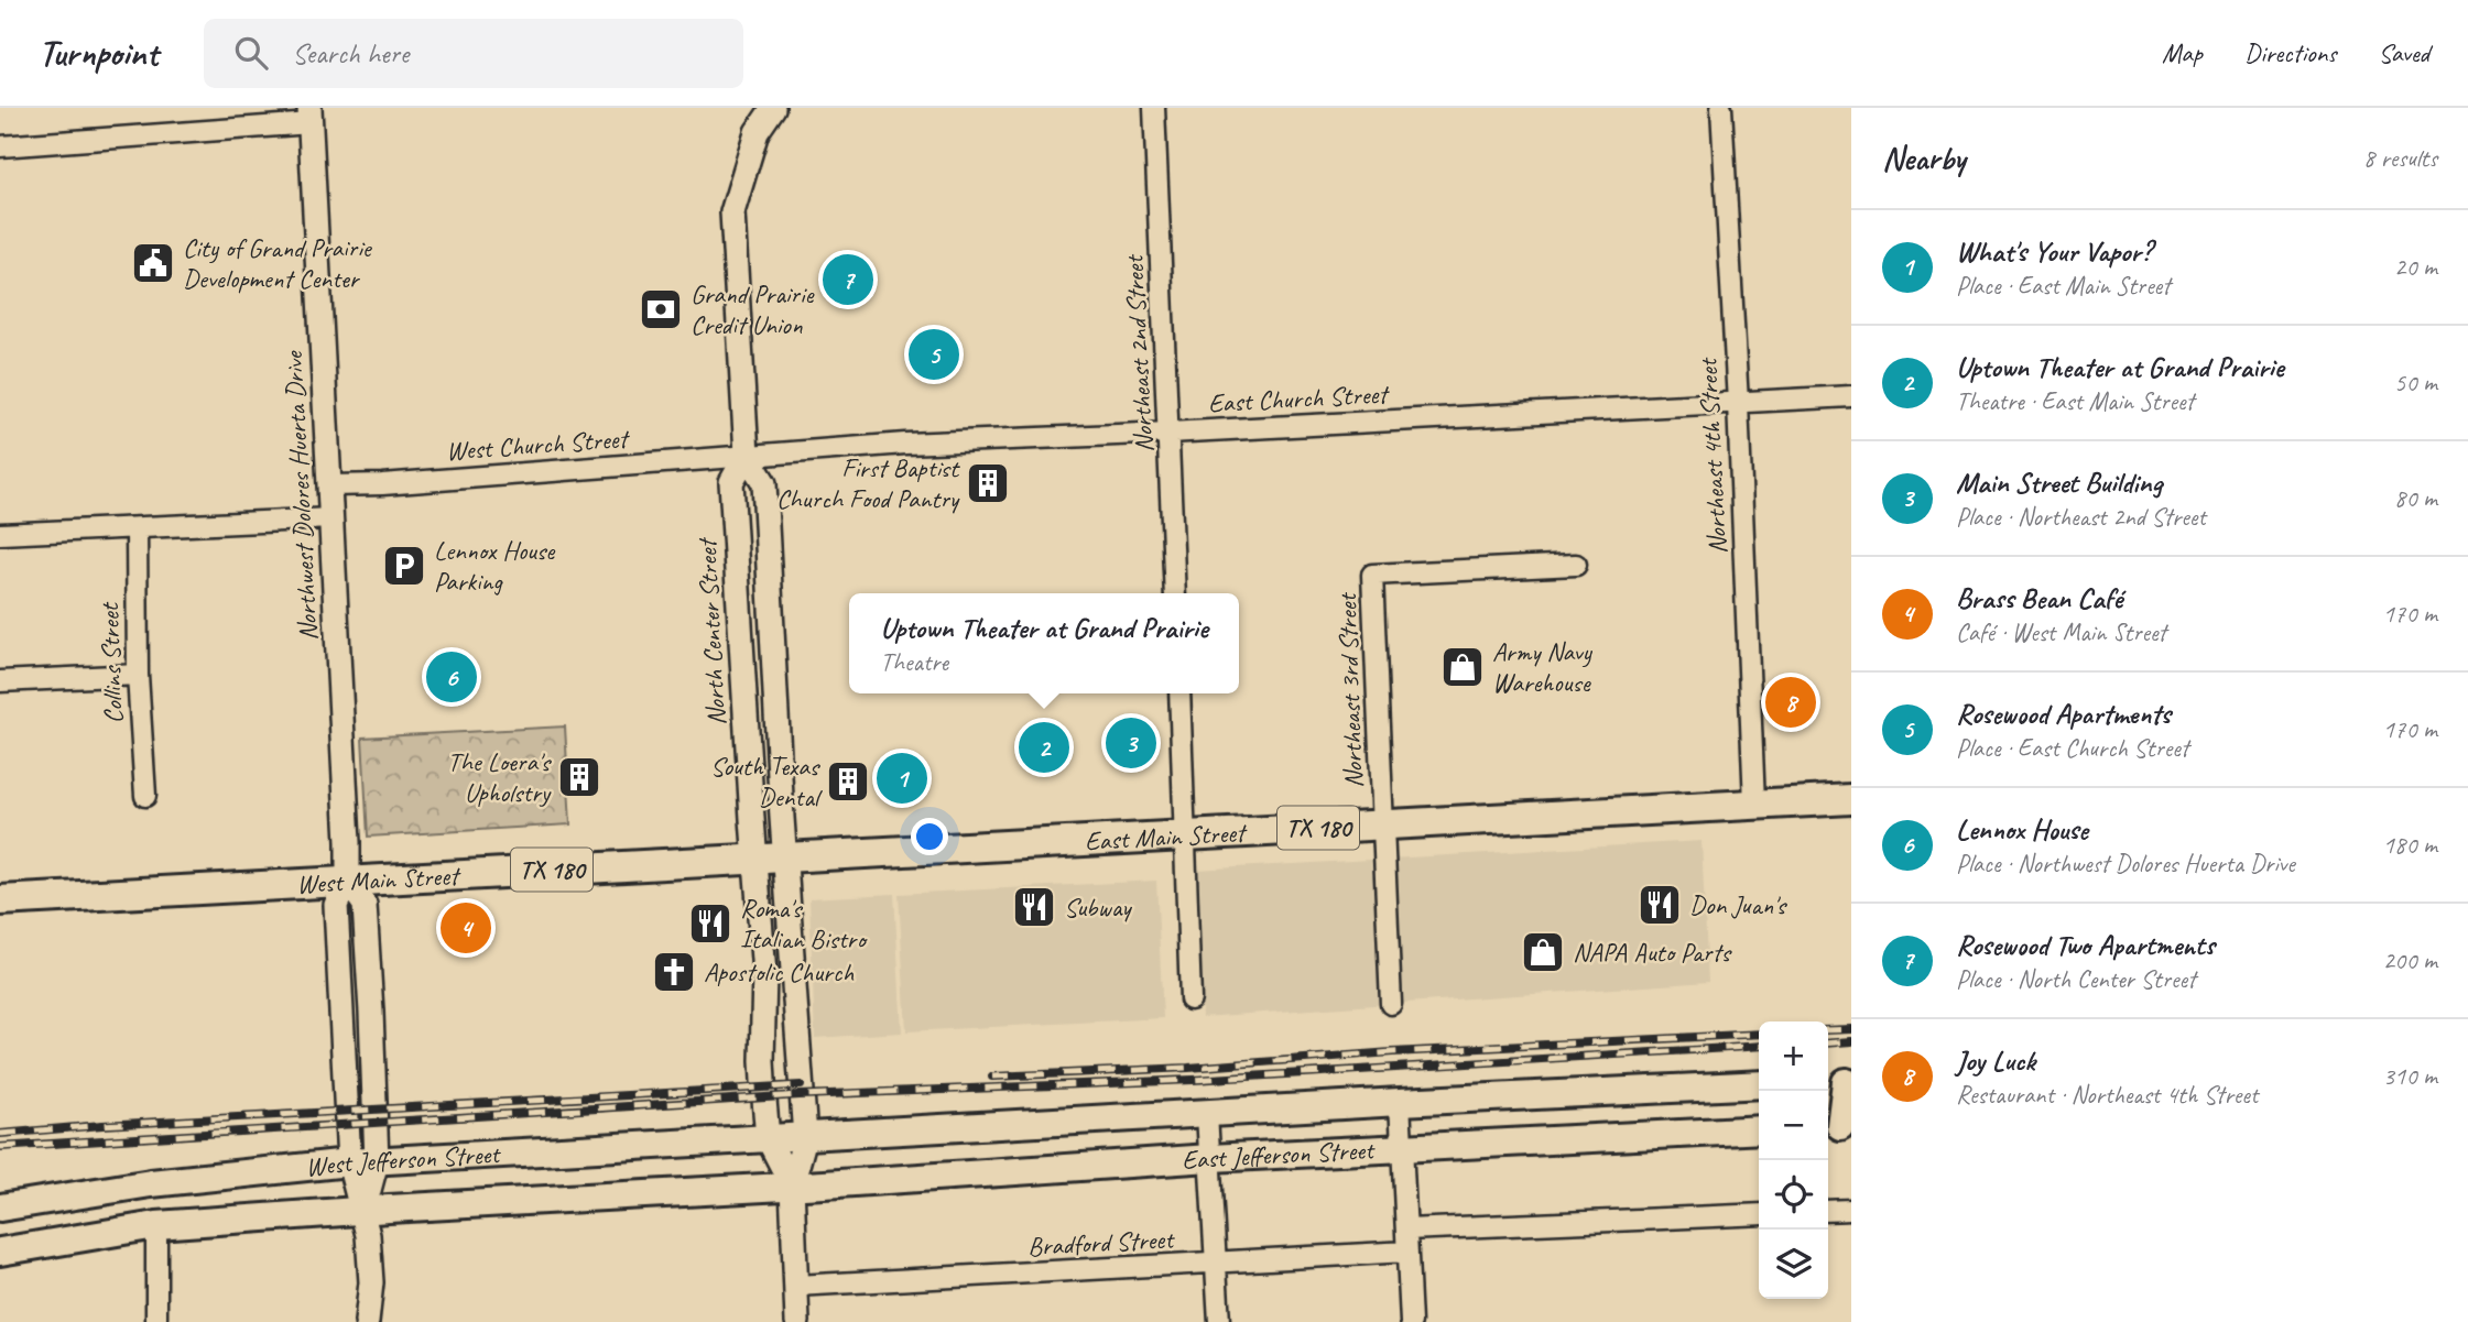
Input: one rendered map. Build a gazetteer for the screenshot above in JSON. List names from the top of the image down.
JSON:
{
  "streets": {
    "main road": [
      "TX 180",
      "East Main Street",
      "West Main Street",
      "East Jefferson Street",
      "West Jefferson Street"
    ],
    "street": [
      "Northeast 2nd Street",
      "East Church Street",
      "West Church Street",
      "Northeast 4th Street",
      "Northwest Dolores Huerta Drive",
      "North Center Street",
      "Collins Street",
      "Northeast 3rd Street",
      "Bradford Street"
    ]
  },
  "crossings": [
    ["Northeast 2nd Street", "East Church Street"],
    ["East Church Street", "West Church Street"],
    ["East Church Street", "Northeast 4th Street"],
    ["East Church Street", "North Center Street"],
    ["West Church Street", "Northwest Dolores Huerta Drive"],
    ["West Church Street", "North Center Street"],
    ["Northeast 4th Street", "East Main Street"],
    ["Northwest Dolores Huerta Drive", "West Main Street"],
    ["North Center Street", "East Main Street"],
    ["North Center Street", "West Main Street"],
    ["North Center Street", "East Jefferson Street"],
    ["North Center Street", "West Jefferson Street"],
    ["Northeast 3rd Street", "East Main Street"],
    ["East Main Street", "West Main Street"],
    ["East Jefferson Street", "West Jefferson Street"]
  ],
  "places": {
    "public building": ["City of Grand Prairie Development Center"],
    "bank": ["Grand Prairie Credit Union"],
    "building": ["First Baptist Church Food Pantry", "The Loera's Upholstry", "South Texas Dental"],
    "parking": ["Lennox House Parking"],
    "shop": ["Army Navy Warehouse", "NAPA Auto Parts"],
    "restaurant": ["Don Juan's", "Subway", "Roma's Italian Bistro"],
    "church": ["Apostolic Church"]
  },
  "page": {
    "header": "Turnpoint",
    "search": "Search here",
    "nav": ["Map", "Directions", "Saved"],
    "heading": ["Nearby", "8 results"],
    "list": [
      {
        "mark": "1",
        "name": "What's Your Vapor?",
        "note": "Place · East Main Street",
        "value": "20 m"
      },
      {
        "mark": "2",
        "name": "Uptown Theater at Grand Prairie",
        "note": "Theatre · East Main Street",
        "value": "50 m"
      },
      {
        "mark": "3",
        "name": "Main Street Building",
        "note": "Place · Northeast 2nd Street",
        "value": "80 m"
      },
      {
        "mark": "4",
        "name": "Brass Bean Café",
        "note": "Café · West Main Street",
        "value": "170 m"
      },
      {
        "mark": "5",
        "name": "Rosewood Apartments",
        "note": "Place · East Church Street",
        "value": "170 m"
      },
      {
        "mark": "6",
        "name": "Lennox House",
        "note": "Place · Northwest Dolores Huerta Drive",
        "value": "180 m"
      },
      {
        "mark": "7",
        "name": "Rosewood Two Apartments",
        "note": "Place · North Center Street",
        "value": "200 m"
      },
      {
        "mark": "8",
        "name": "Joy Luck",
        "note": "Restaurant · Northeast 4th Street",
        "value": "310 m"
      }
    ],
    "pins": [
      "7",
      "5",
      "6",
      "8",
      "3",
      "2",
      "1",
      "4"
    ],
    "popup": ["Uptown Theater at Grand Prairie", "Theatre"],
    "map_buttons": ["+", "−"]
  }
}
